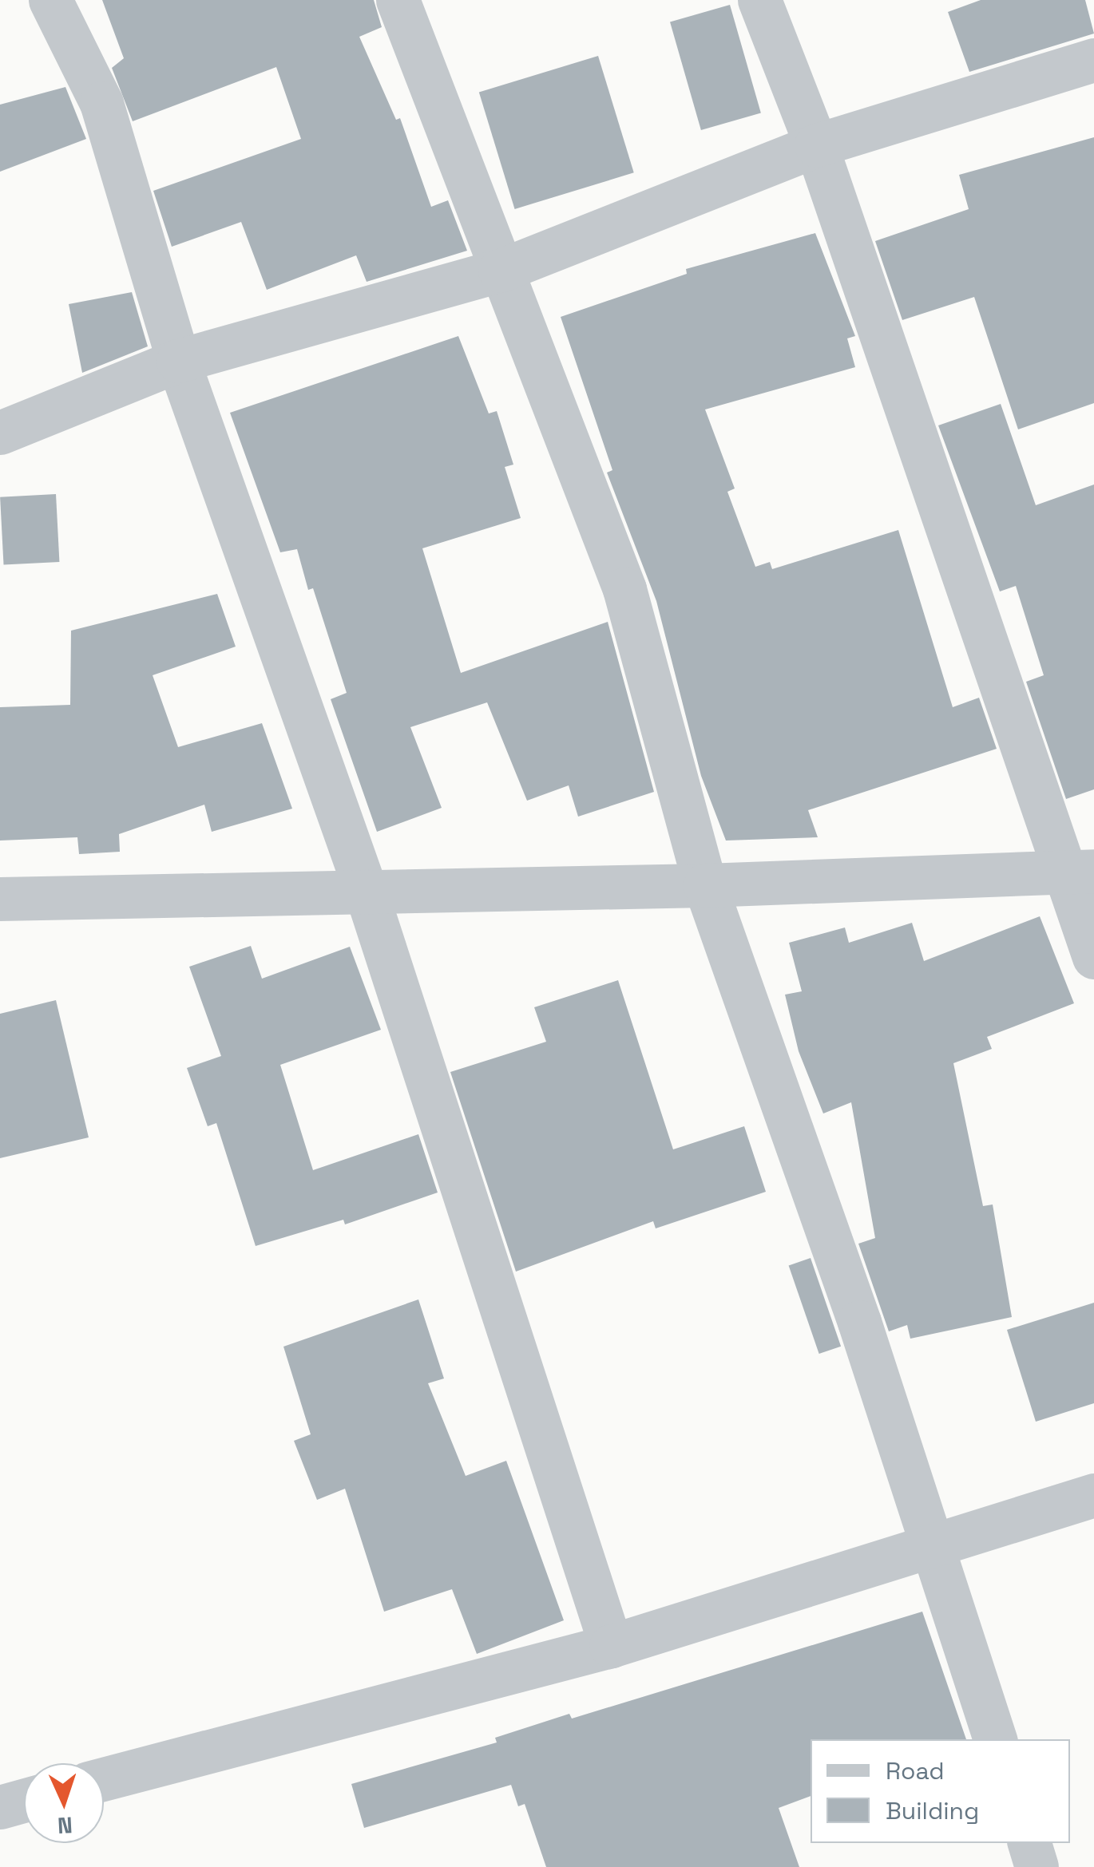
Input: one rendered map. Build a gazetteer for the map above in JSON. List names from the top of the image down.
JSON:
{
  "legend": ["Road", "Building"],
  "north": "bottom"
}
